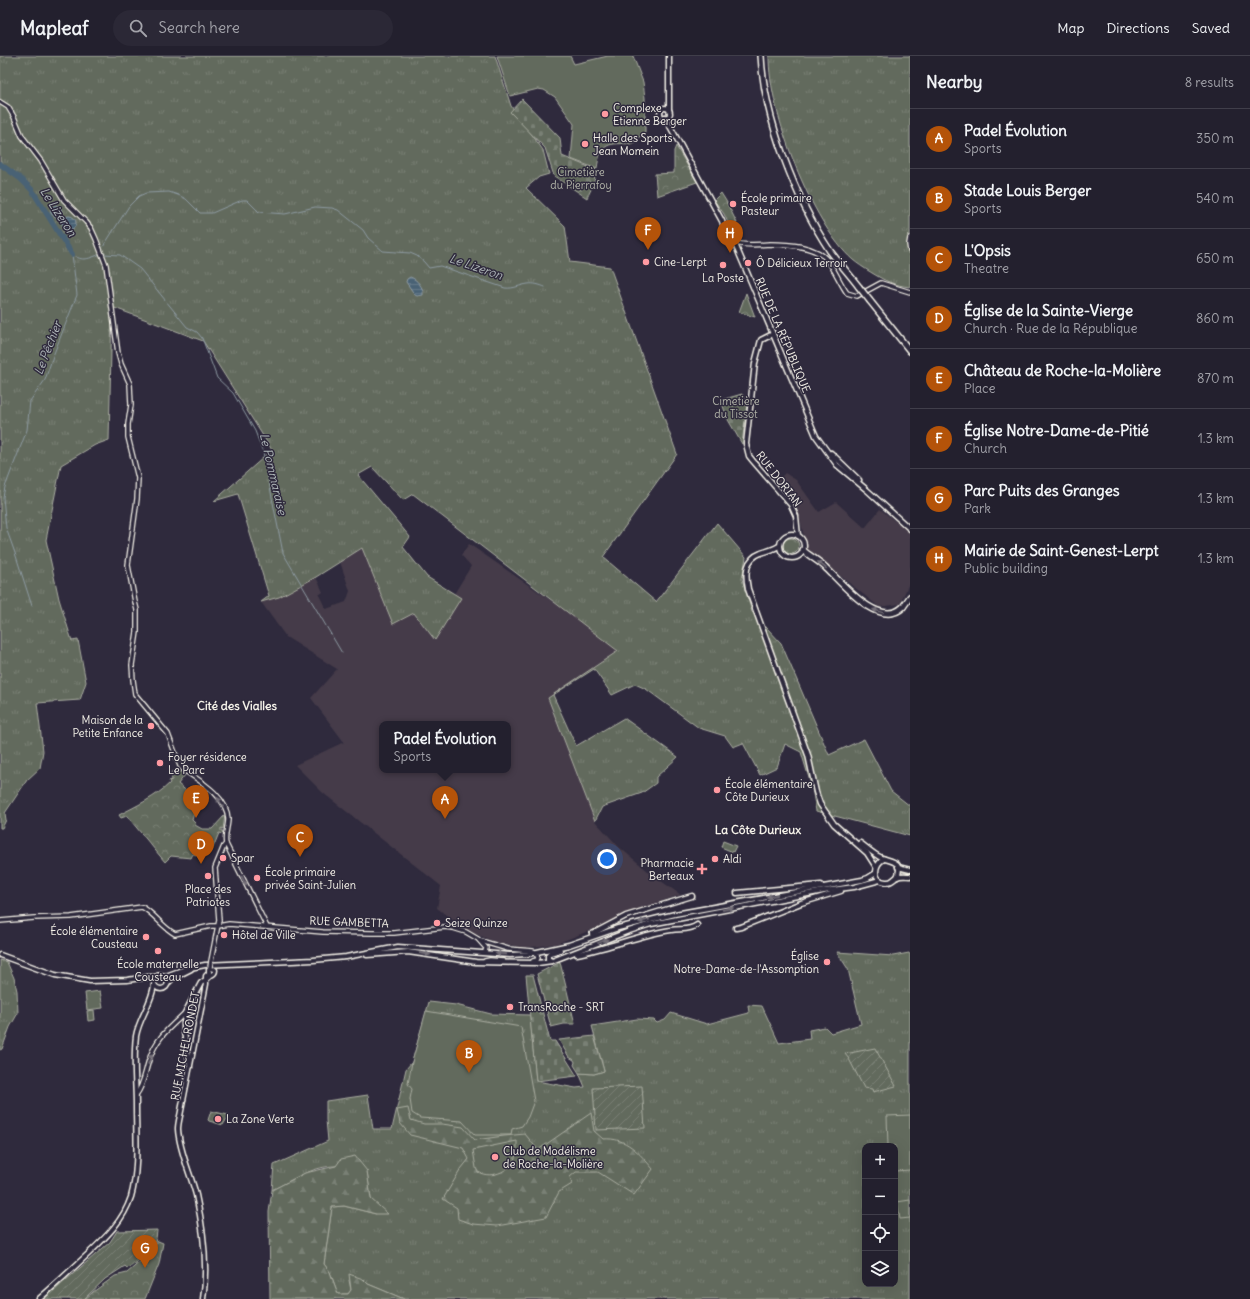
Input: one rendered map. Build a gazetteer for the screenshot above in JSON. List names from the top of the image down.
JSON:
{
  "streets": {
    "main road": ["RUE DE LA RÉPUBLIQUE", "RUE DORIAN", "RUE MICHEL RONDET"],
    "street": ["RUE GAMBETTA"]
  },
  "crossings": [
    ["RUE DE LA RÉPUBLIQUE", "RUE DORIAN"]
  ],
  "districts": ["Cité des Vialles", "La Côte Durieux"],
  "water": ["Le Lizeron", "Le Pêchier", "Le Pommaraise"],
  "parks": ["Cimetière du Pierrafoy", "Cimetière du Tissot"],
  "places": {
    "other": [
      "Complexe Etienne Berger",
      "Halle des Sports Jean Momein",
      "École primaire Pasteur",
      "Cine-Lerpt",
      "Ô Délicieux Terroir",
      "La Poste",
      "Maison de la Petite Enfance",
      "Foyer résidence Le Parc",
      "École élémentaire Côte Durieux",
      "Spar",
      "Aldi",
      "Place des Patriotes",
      "École primaire privée Saint-Julien",
      "Seize Quinze",
      "Hôtel de Ville",
      "École élémentaire Cousteau",
      "École maternelle Cousteau",
      "Église Notre-Dame-de-l'Assomption",
      "TransRoche - SRT",
      "La Zone Verte",
      "Club de Modélisme de Roche-la-Molière"
    ],
    "health": ["Pharmacie Berteaux"]
  },
  "page": {
    "header": "Mapleaf",
    "search": "Search here",
    "nav": ["Map", "Directions", "Saved"],
    "heading": ["Nearby", "8 results"],
    "list": [
      {
        "mark": "A",
        "name": "Padel Évolution",
        "note": "Sports",
        "value": "350 m"
      },
      {
        "mark": "B",
        "name": "Stade Louis Berger",
        "note": "Sports",
        "value": "540 m"
      },
      {
        "mark": "C",
        "name": "L'Opsis",
        "note": "Theatre",
        "value": "650 m"
      },
      {
        "mark": "D",
        "name": "Église de la Sainte-Vierge",
        "note": "Church · Rue de la République",
        "value": "860 m"
      },
      {
        "mark": "E",
        "name": "Château de Roche-la-Molière",
        "note": "Place",
        "value": "870 m"
      },
      {
        "mark": "F",
        "name": "Église Notre-Dame-de-Pitié",
        "note": "Church",
        "value": "1.3 km"
      },
      {
        "mark": "G",
        "name": "Parc Puits des Granges",
        "note": "Park",
        "value": "1.3 km"
      },
      {
        "mark": "H",
        "name": "Mairie de Saint-Genest-Lerpt",
        "note": "Public building",
        "value": "1.3 km"
      }
    ],
    "pins": [
      "F",
      "H",
      "E",
      "A",
      "C",
      "D",
      "B",
      "G"
    ],
    "popup": ["Padel Évolution", "Sports"],
    "map_buttons": ["+", "−"]
  }
}
